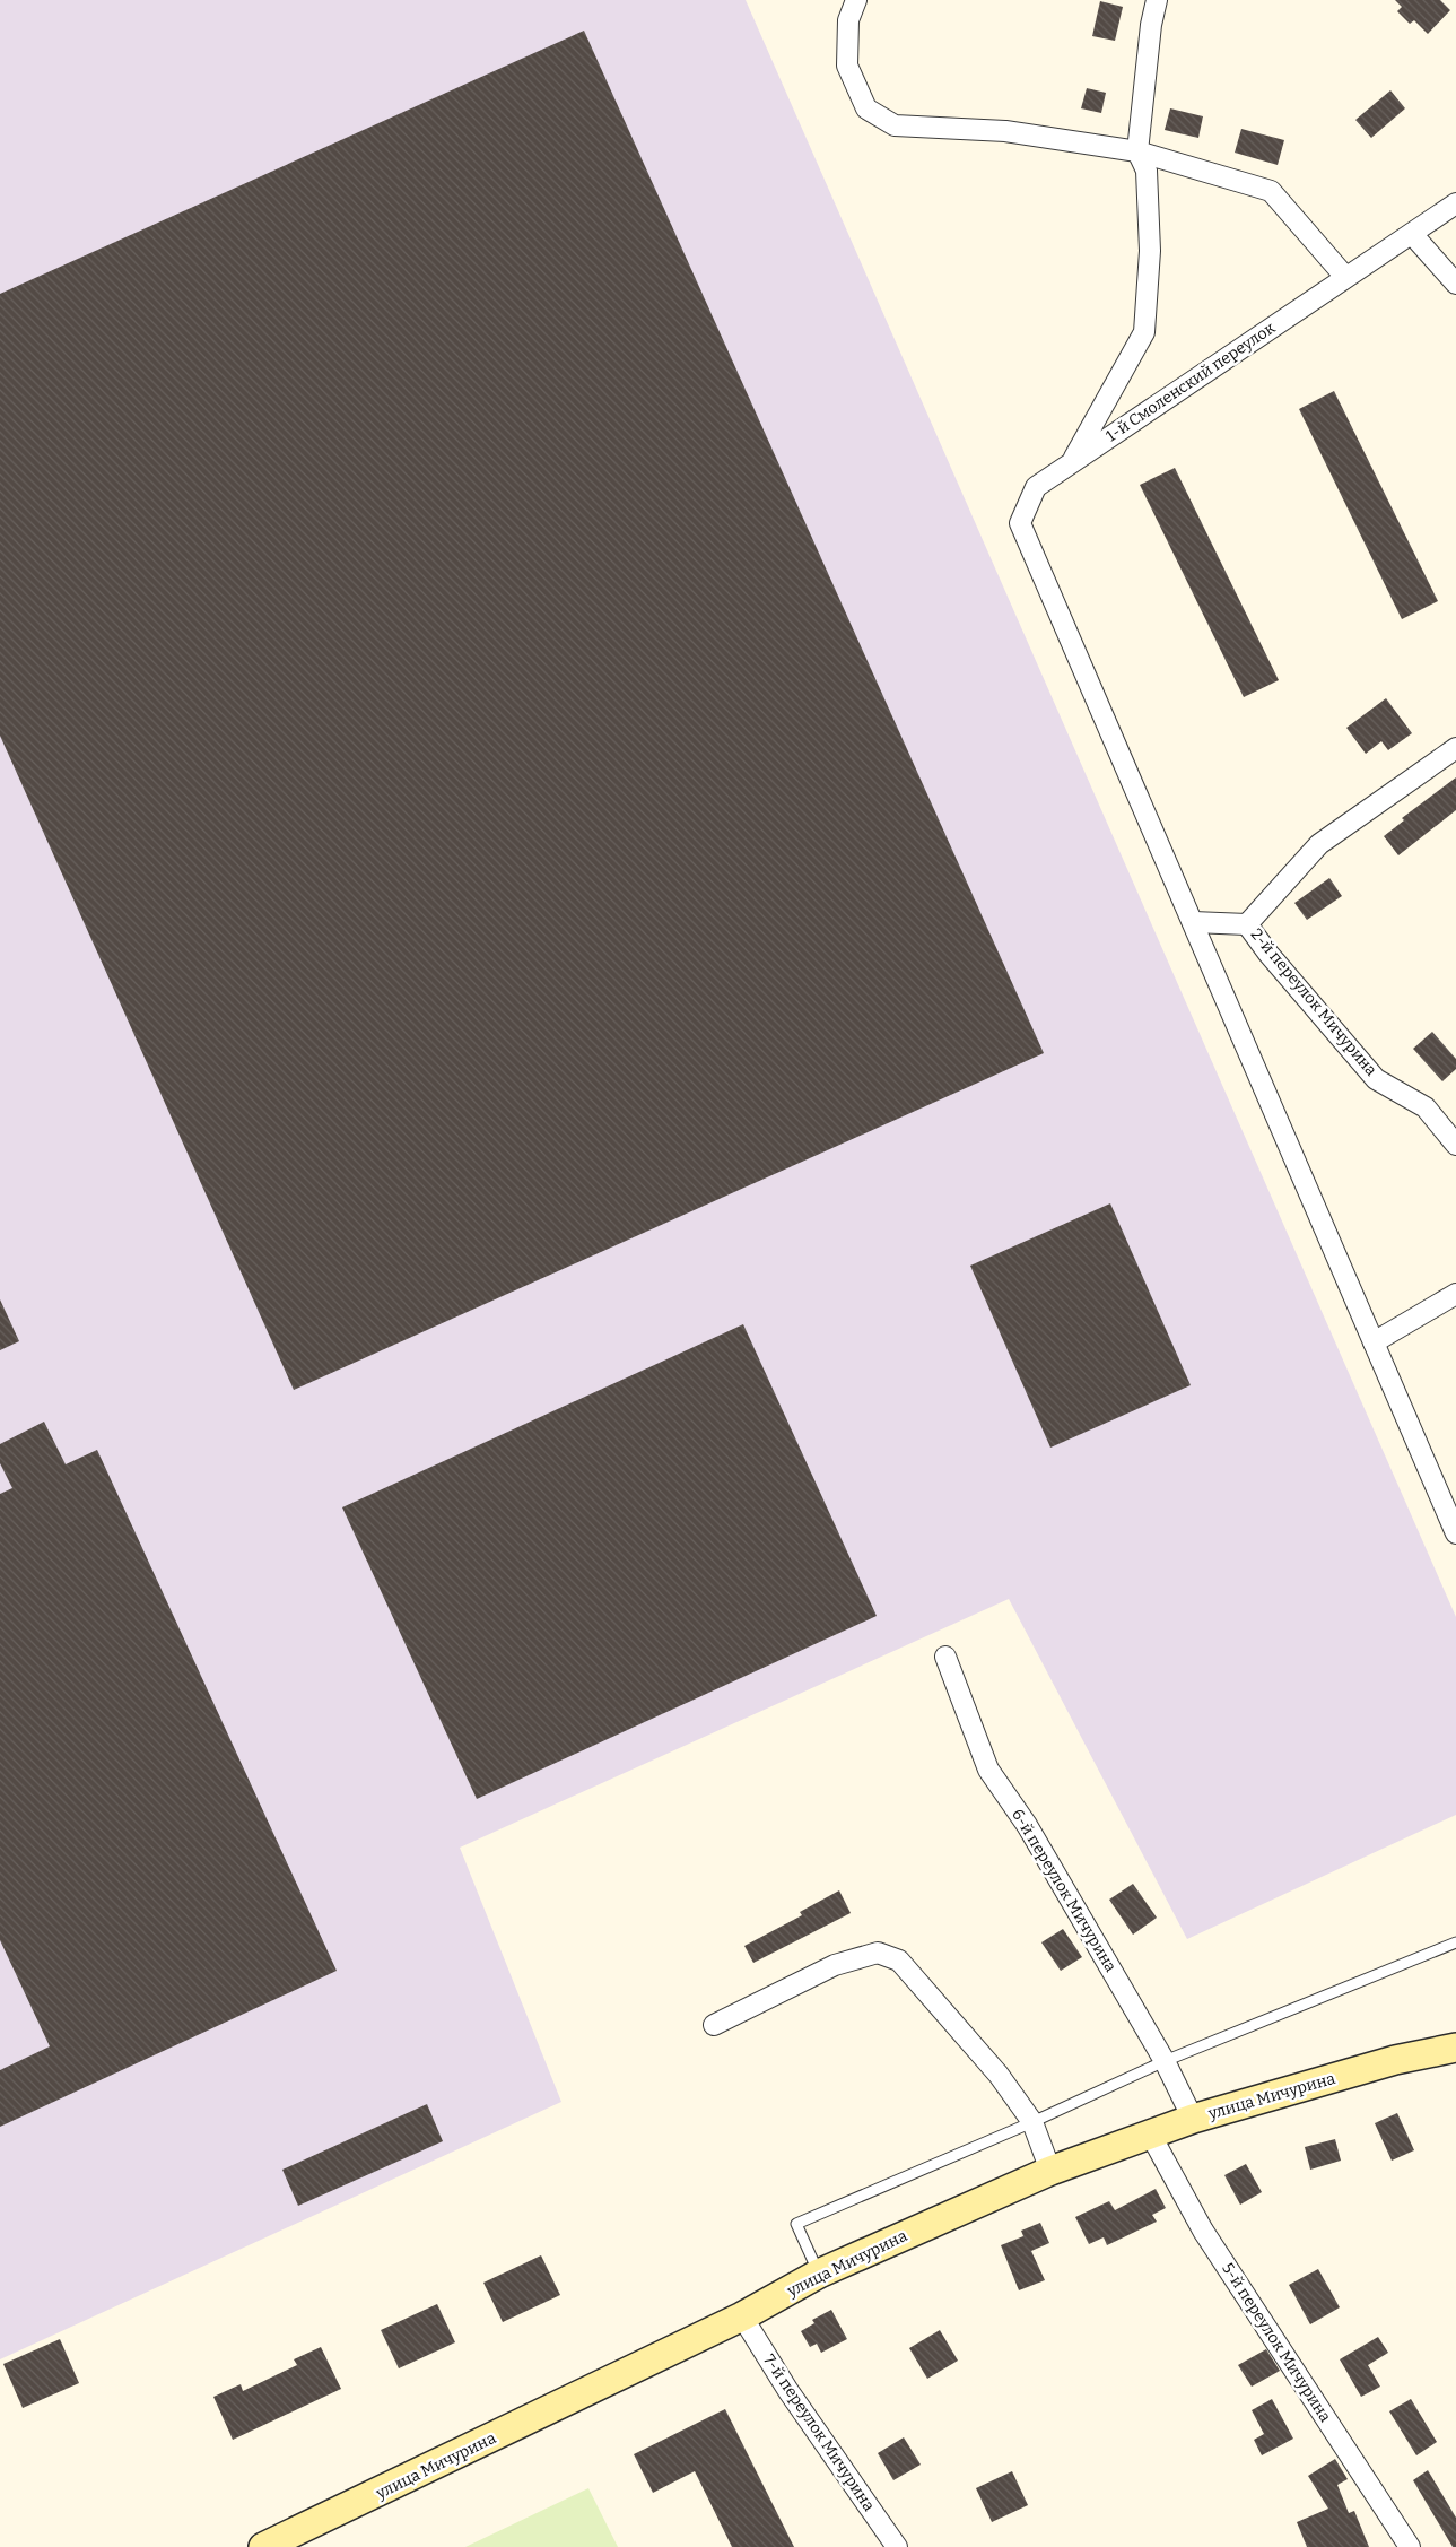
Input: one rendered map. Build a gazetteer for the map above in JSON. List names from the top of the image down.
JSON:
{
  "streets": {
    "main road": ["улица Мичурина"],
    "street": [
      "1-й Смоленский переулок",
      "2-й переулок Мичурина",
      "6-й переулок Мичурина",
      "5-й переулок Мичурина",
      "7-й переулок Мичурина"
    ]
  },
  "crossings": [
    ["6-й переулок Мичурина", "улица Мичурина"],
    ["улица Мичурина", "5-й переулок Мичурина"],
    ["улица Мичурина", "7-й переулок Мичурина"]
  ]
}
